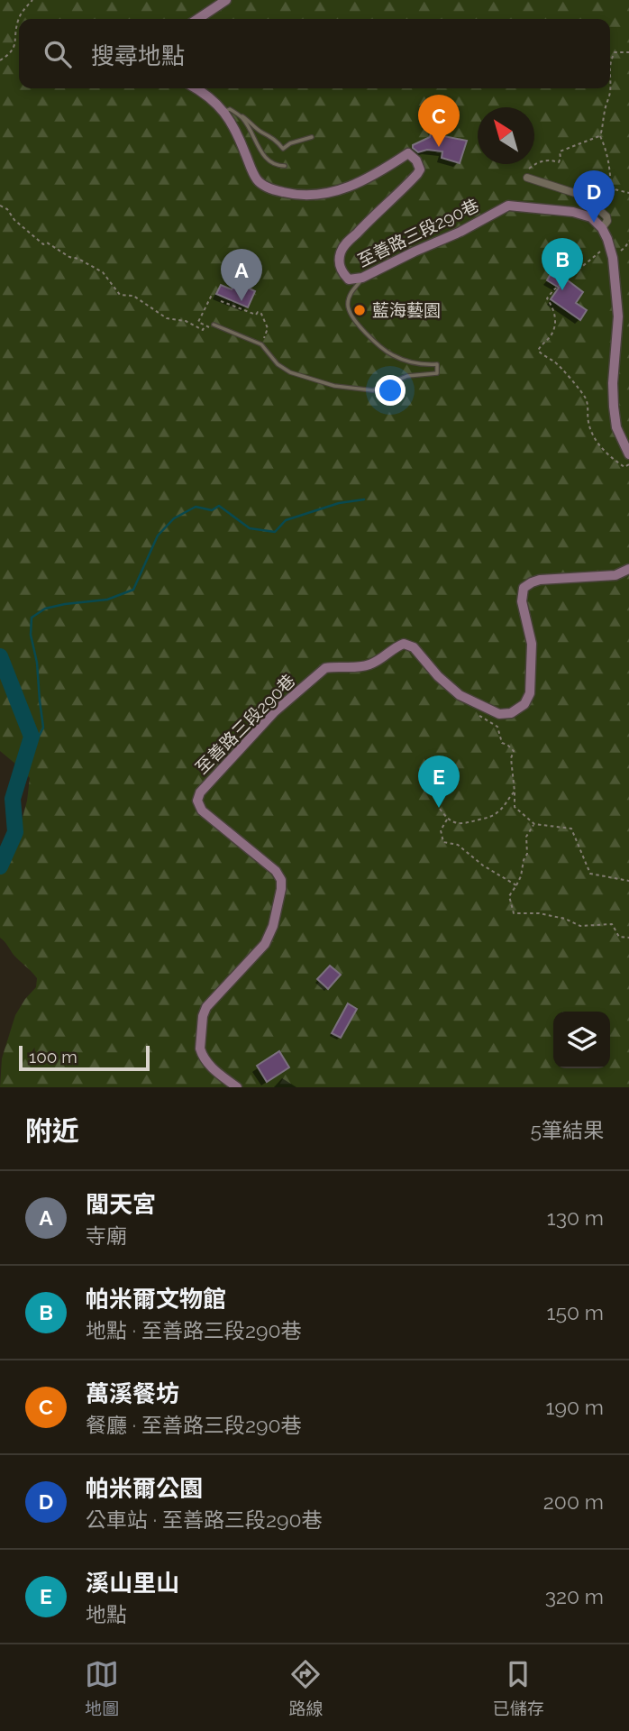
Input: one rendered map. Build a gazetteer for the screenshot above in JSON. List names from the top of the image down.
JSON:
{
  "streets": {
    "street": ["至善路三段290巷"]
  },
  "places": ["藍海藝園"],
  "scale_bar": "100 m",
  "north": "top left",
  "page": {
    "search": "搜尋地點",
    "pins": [
      "C",
      "D",
      "B",
      "A",
      "E"
    ],
    "scale": "100 m",
    "heading": ["附近", "5筆結果"],
    "list": [
      {
        "mark": "A",
        "name": "閭天宮",
        "note": "寺廟",
        "value": "130 m"
      },
      {
        "mark": "B",
        "name": "帕米爾文物館",
        "note": "地點 · 至善路三段290巷",
        "value": "150 m"
      },
      {
        "mark": "C",
        "name": "萬溪餐坊",
        "note": "餐廳 · 至善路三段290巷",
        "value": "190 m"
      },
      {
        "mark": "D",
        "name": "帕米爾公園",
        "note": "公車站 · 至善路三段290巷",
        "value": "200 m"
      },
      {
        "mark": "E",
        "name": "溪山里山",
        "note": "地點",
        "value": "320 m"
      }
    ],
    "nav": ["地圖", "路線", "已儲存"]
  }
}
